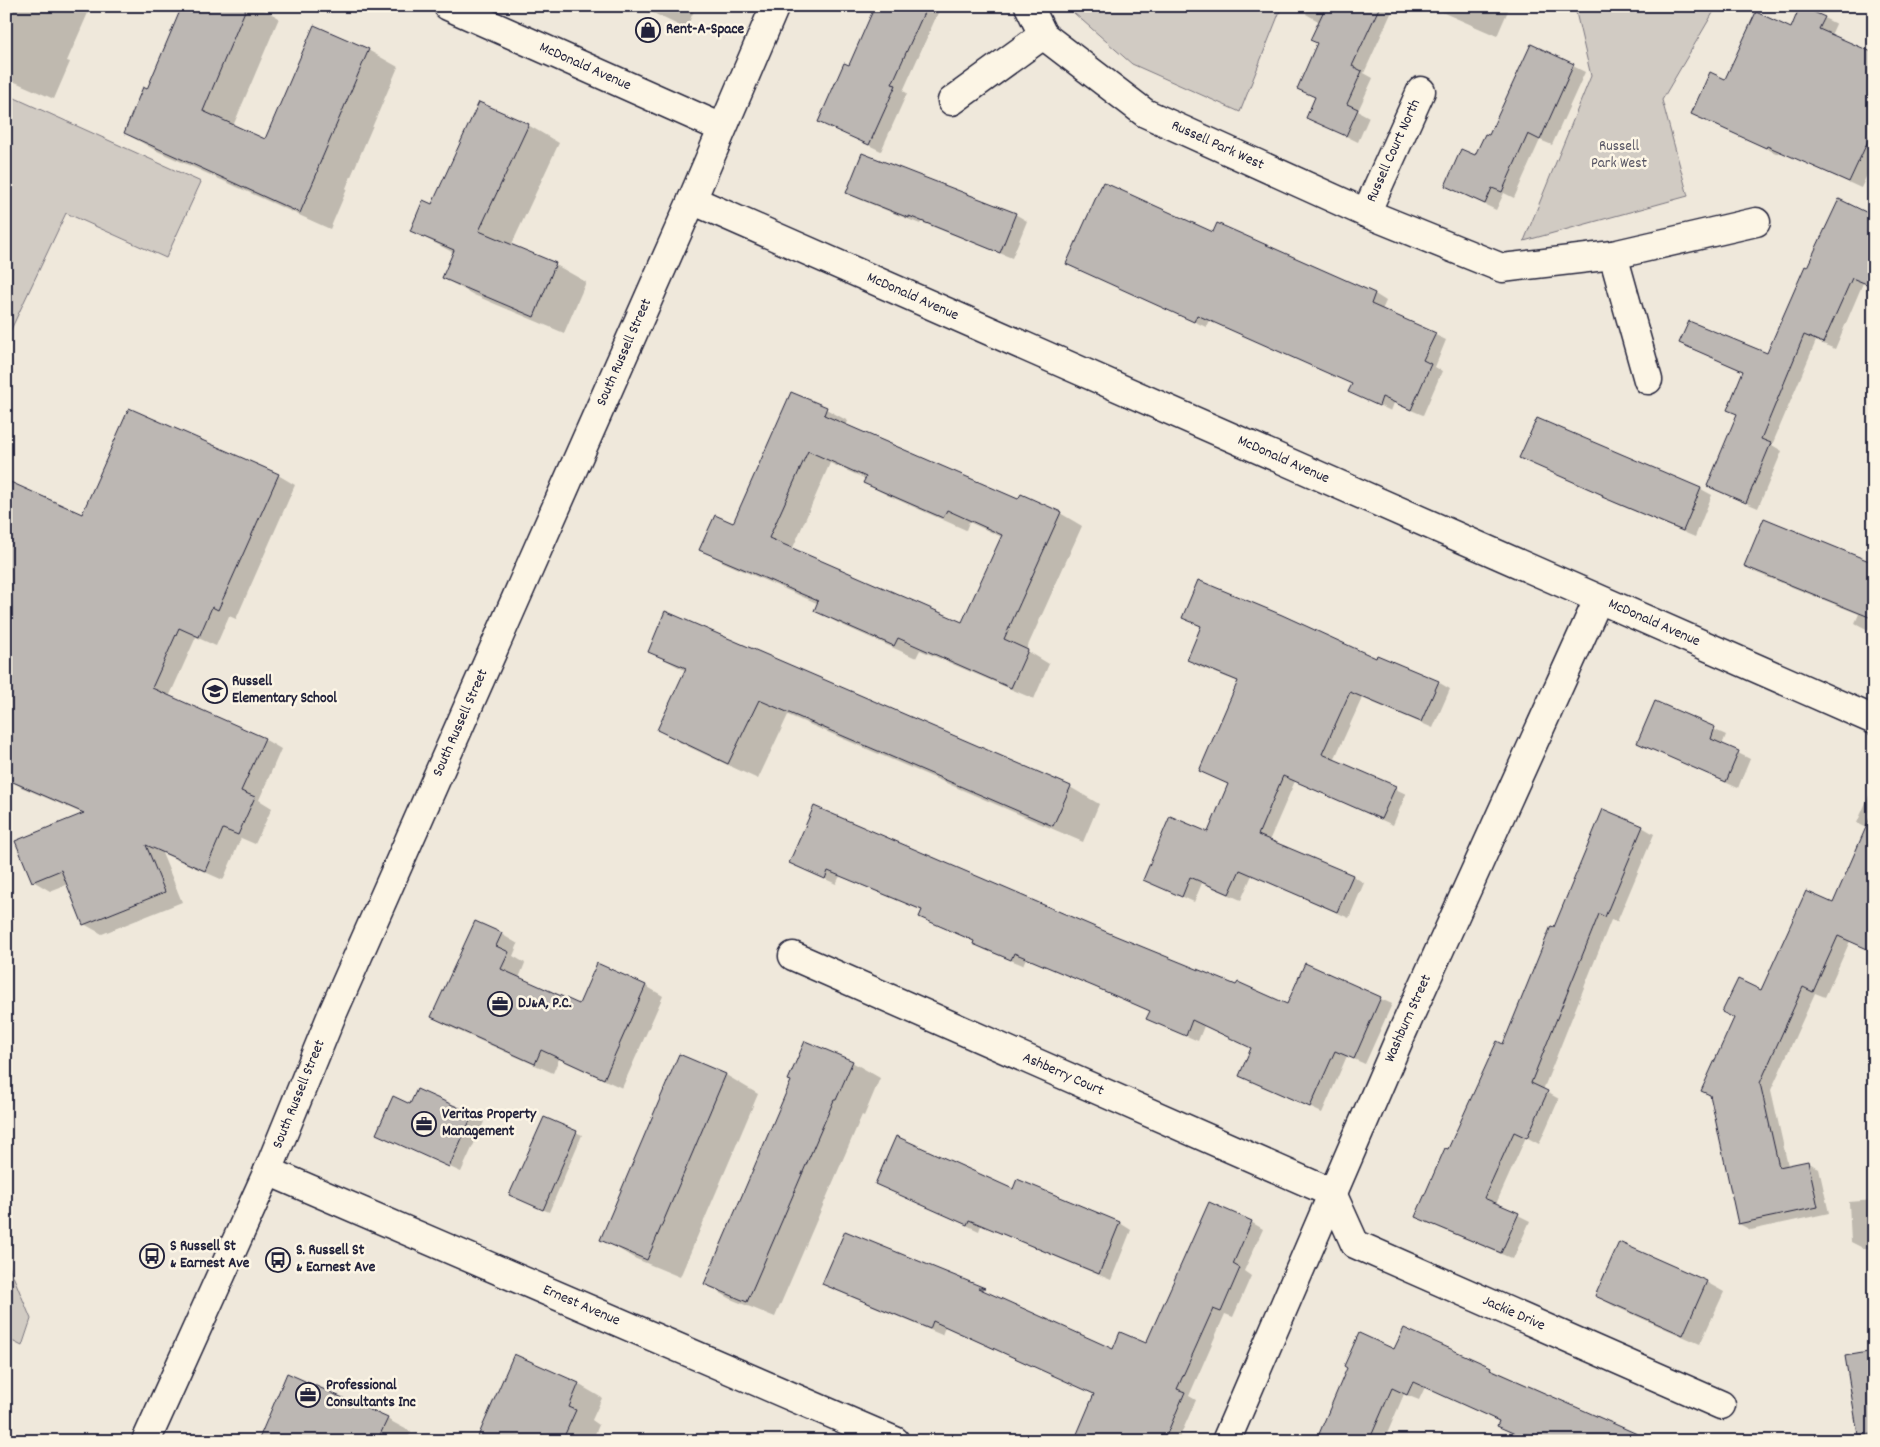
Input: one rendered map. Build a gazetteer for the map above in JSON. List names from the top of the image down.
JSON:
{
  "streets": {
    "street": [
      "McDonald Avenue",
      "Russell Park West",
      "Russell Court North",
      "South Russell Street",
      "Washburn Street",
      "Ashberry Court",
      "Ernest Avenue",
      "Jackie Drive"
    ]
  },
  "crossings": [
    ["McDonald Avenue", "South Russell Street"],
    ["McDonald Avenue", "Washburn Street"],
    ["Russell Park West", "Russell Court North"],
    ["South Russell Street", "Ernest Avenue"],
    ["Washburn Street", "Ashberry Court"],
    ["Washburn Street", "Jackie Drive"],
    ["Ashberry Court", "Jackie Drive"]
  ],
  "parks": ["Russell Park West"],
  "places": {
    "shop": ["Rent-A-Space"],
    "school or university": ["Russell Elementary School"],
    "office": ["DJ&A, P.C.", "Veritas Property Management", "Professional Consultants Inc"],
    "bus stop": ["S Russell St & Earnest Ave", "S. Russell St & Earnest Ave"]
  }
}
